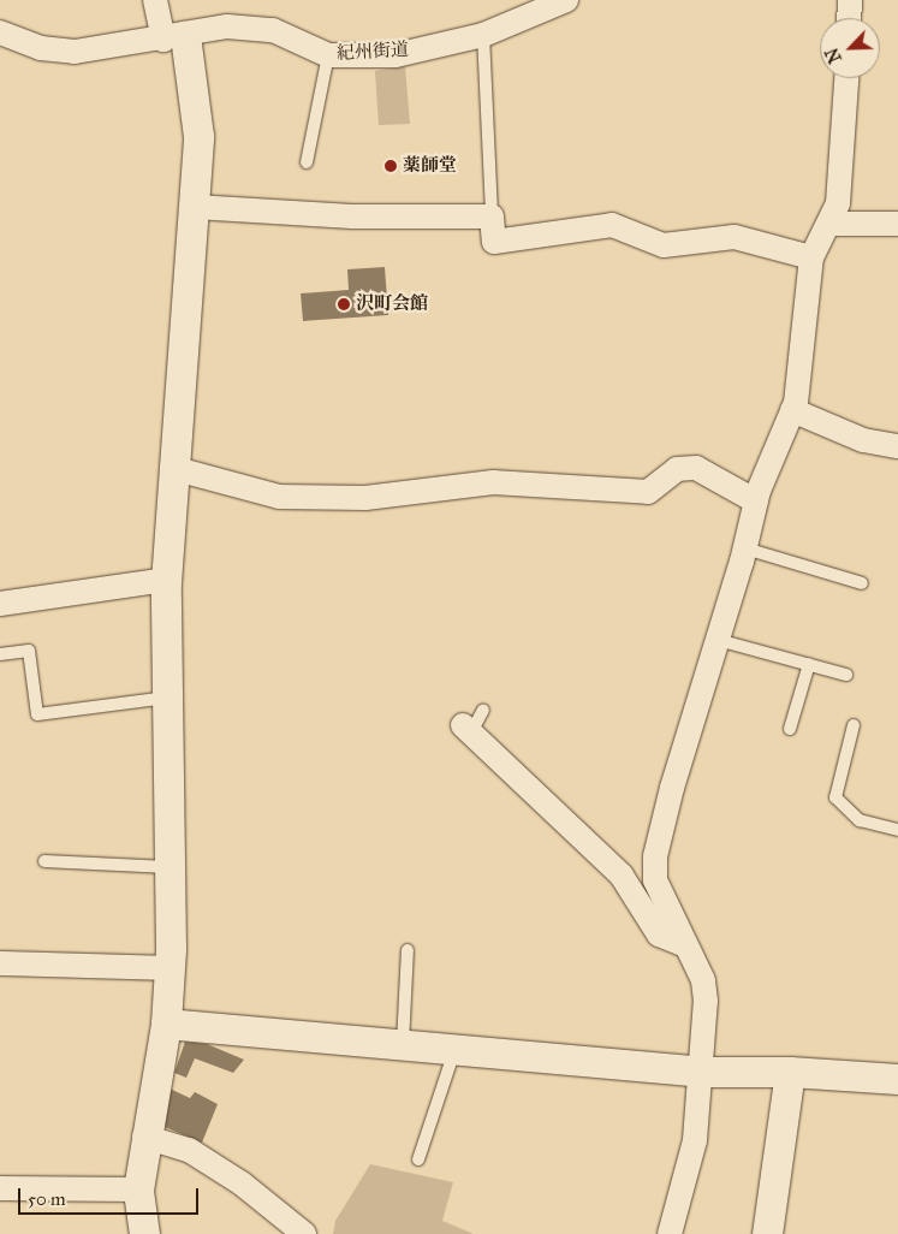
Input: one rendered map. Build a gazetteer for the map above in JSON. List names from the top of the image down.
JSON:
{
  "streets": {
    "street": ["紀州街道"]
  },
  "places": ["薬師堂", "沢町会館"],
  "scale_bar": "50 m",
  "north": "bottom left"
}
